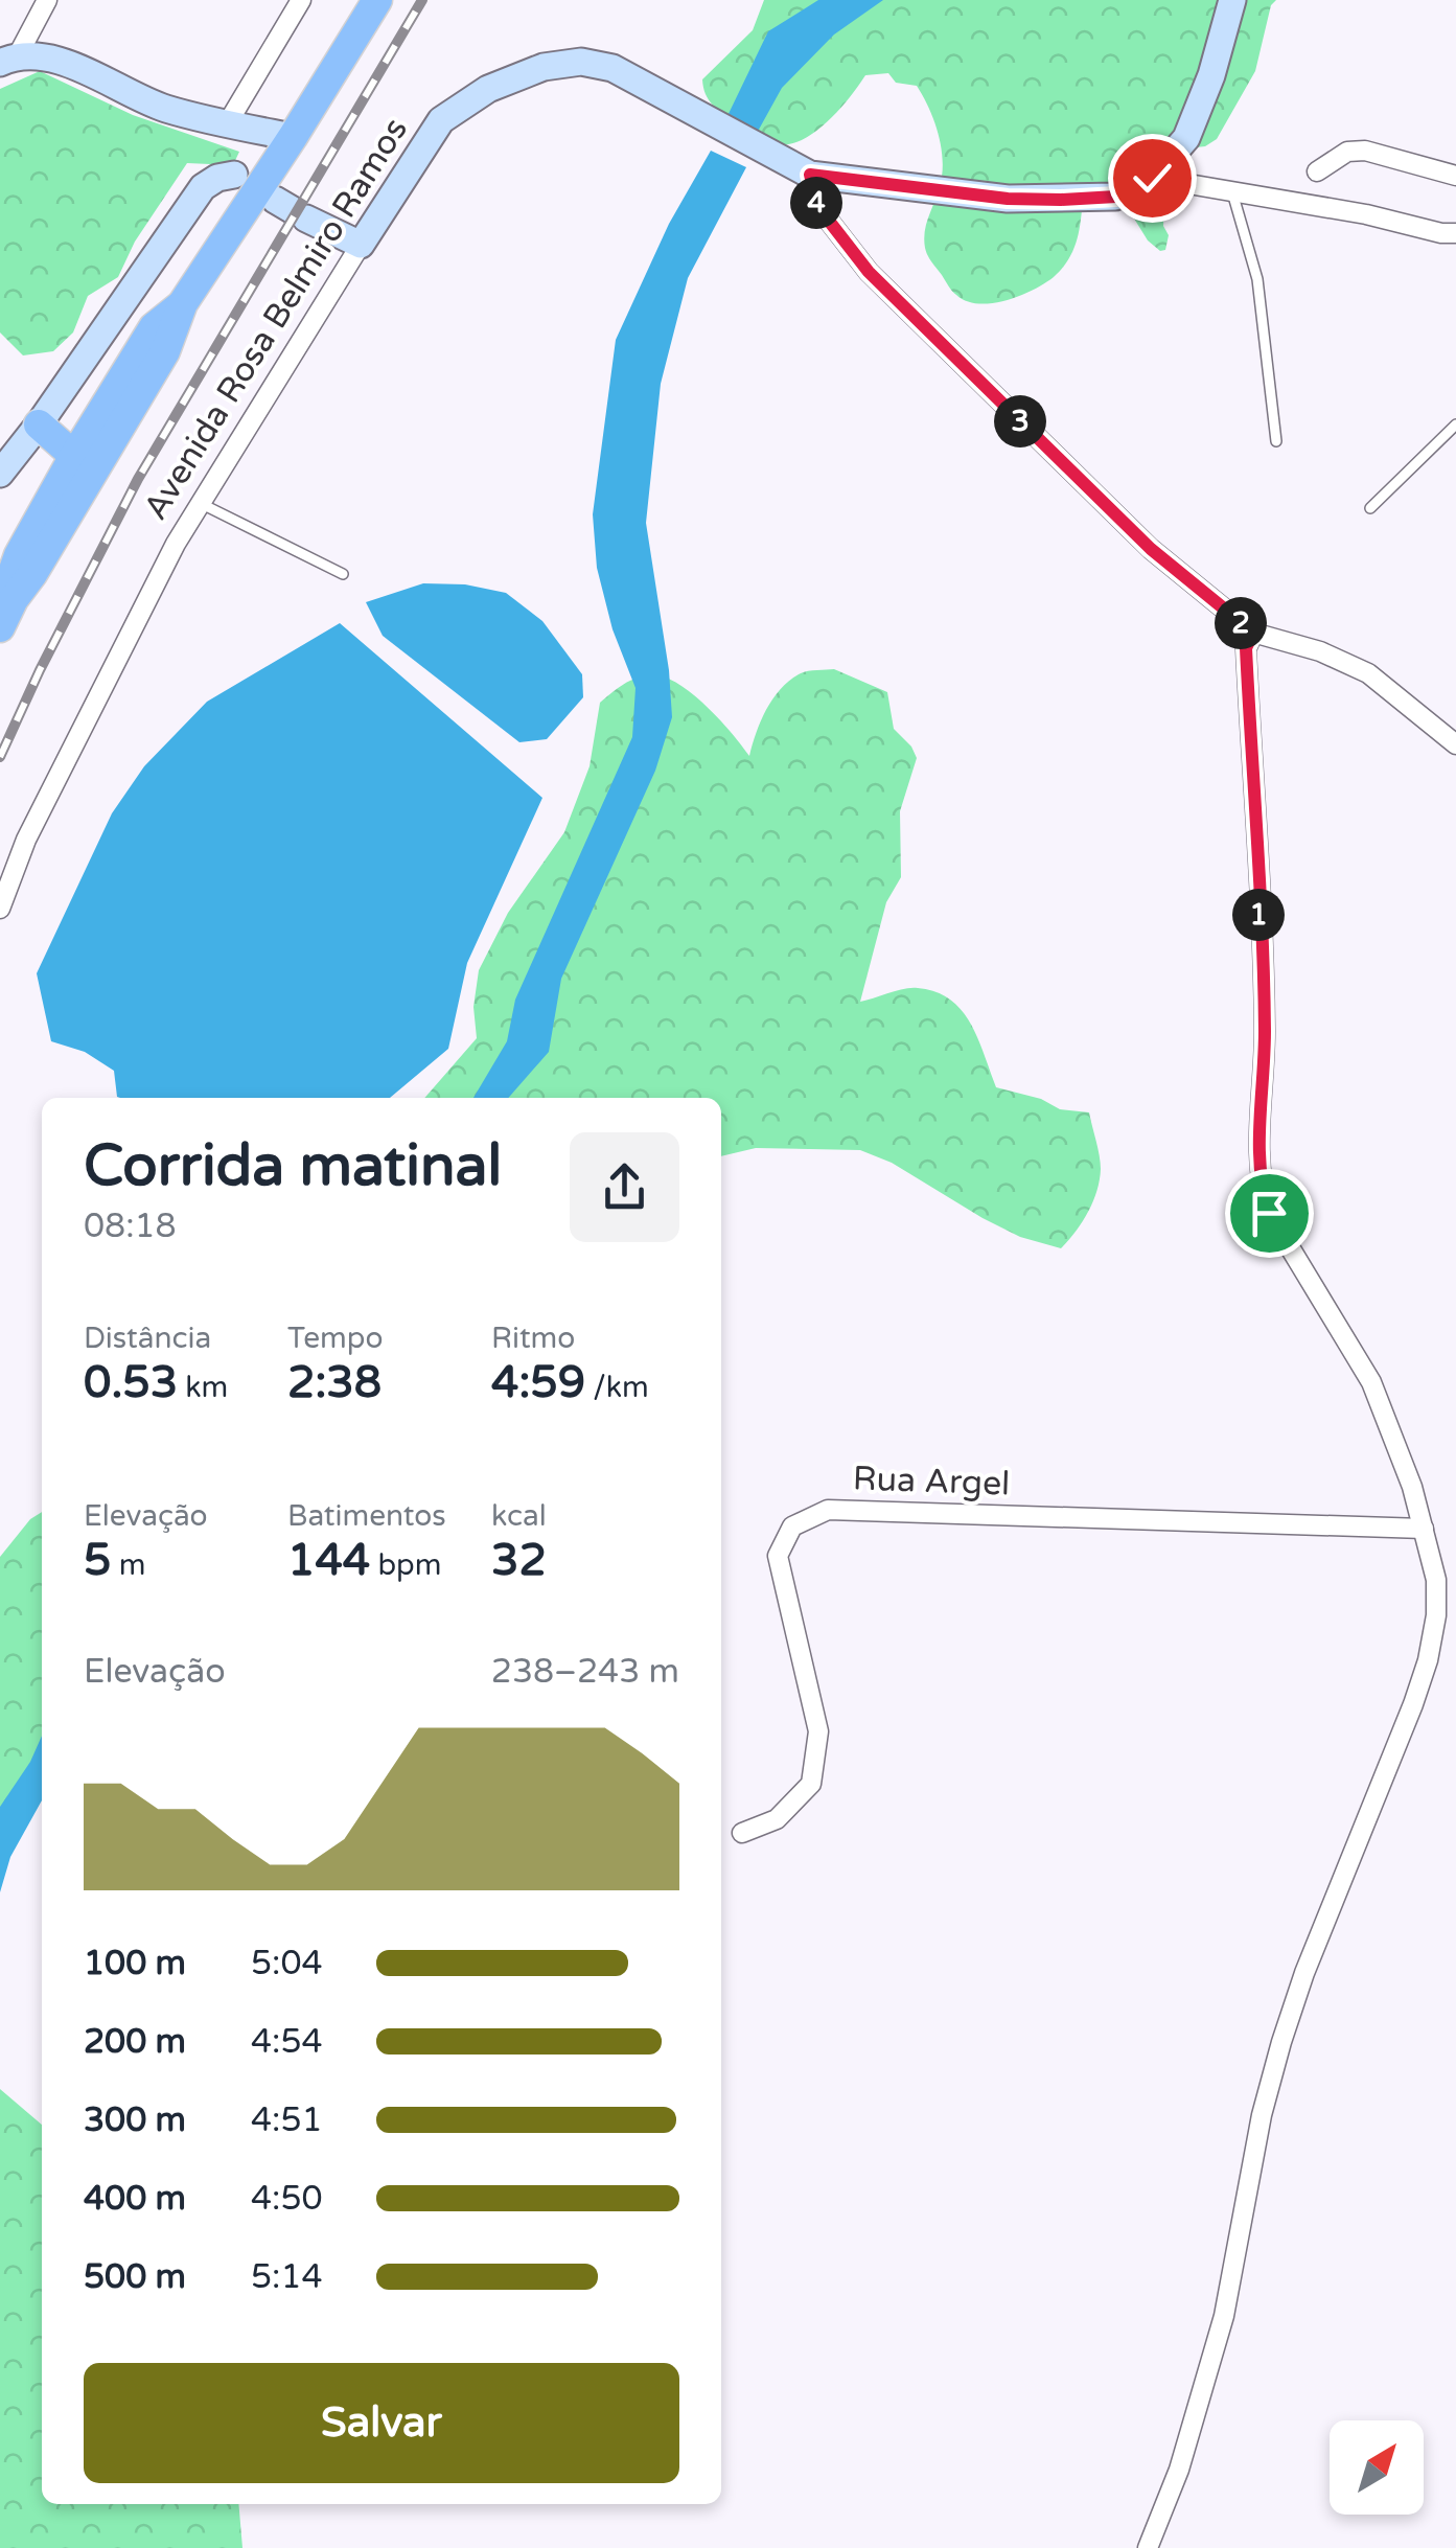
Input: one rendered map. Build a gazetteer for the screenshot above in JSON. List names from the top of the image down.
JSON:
{
  "streets": {
    "main road": ["Avenida Rosa Belmiro Ramos"],
    "street": ["Rua Argel"]
  },
  "north": "top right",
  "page": {
    "pins": [
      "4",
      "3",
      "2",
      "1"
    ],
    "heading": ["Corrida matinal", "08:18"],
    "stats": [
      ["Distância", "0.53 km"],
      ["Tempo", "2:38"],
      ["Ritmo", "4:59 /km"],
      ["Elevação", "5 m"],
      ["Batimentos", "144 bpm"],
      ["kcal", "32"]
    ],
    "chart": ["Elevação", "238–243 m"],
    "list": [
      {
        "name": "100 m",
        "note": "5:04"
      },
      {
        "name": "200 m",
        "note": "4:54"
      },
      {
        "name": "300 m",
        "note": "4:51"
      },
      {
        "name": "400 m",
        "note": "4:50"
      },
      {
        "name": "500 m",
        "note": "5:14"
      }
    ],
    "buttons": "Salvar"
  }
}
